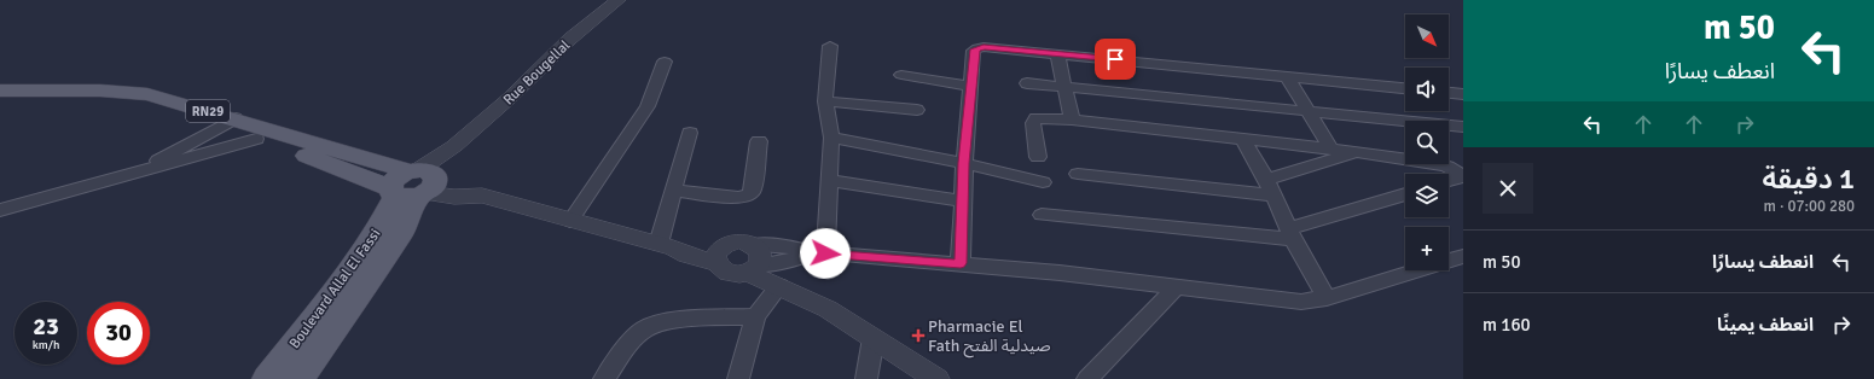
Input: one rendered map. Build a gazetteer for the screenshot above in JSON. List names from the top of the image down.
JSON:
{
  "streets": {
    "main road": ["RN29", "Boulevard Allal El Fassi"],
    "street": ["Rue Bougellal"]
  },
  "crossings": [
    ["Rue Bougellal", "RN29"],
    ["Rue Bougellal", "Boulevard Allal El Fassi"],
    ["RN29", "Boulevard Allal El Fassi"]
  ],
  "places": {
    "health": ["Pharmacie El Fath صيدلية الفتح"]
  },
  "north": "bottom right",
  "page": {
    "turn": ["50 m", "انعطف يسارًا"],
    "map_buttons": "+",
    "heading": ["1 دقيقة", "280 m · 07:00"],
    "list": [
      {
        "name": "انعطف يسارًا",
        "value": "50 m"
      },
      {
        "name": "انعطف يمينًا",
        "value": "160 m"
      }
    ],
    "speed": "23 km/h",
    "limit": "30"
  }
}
